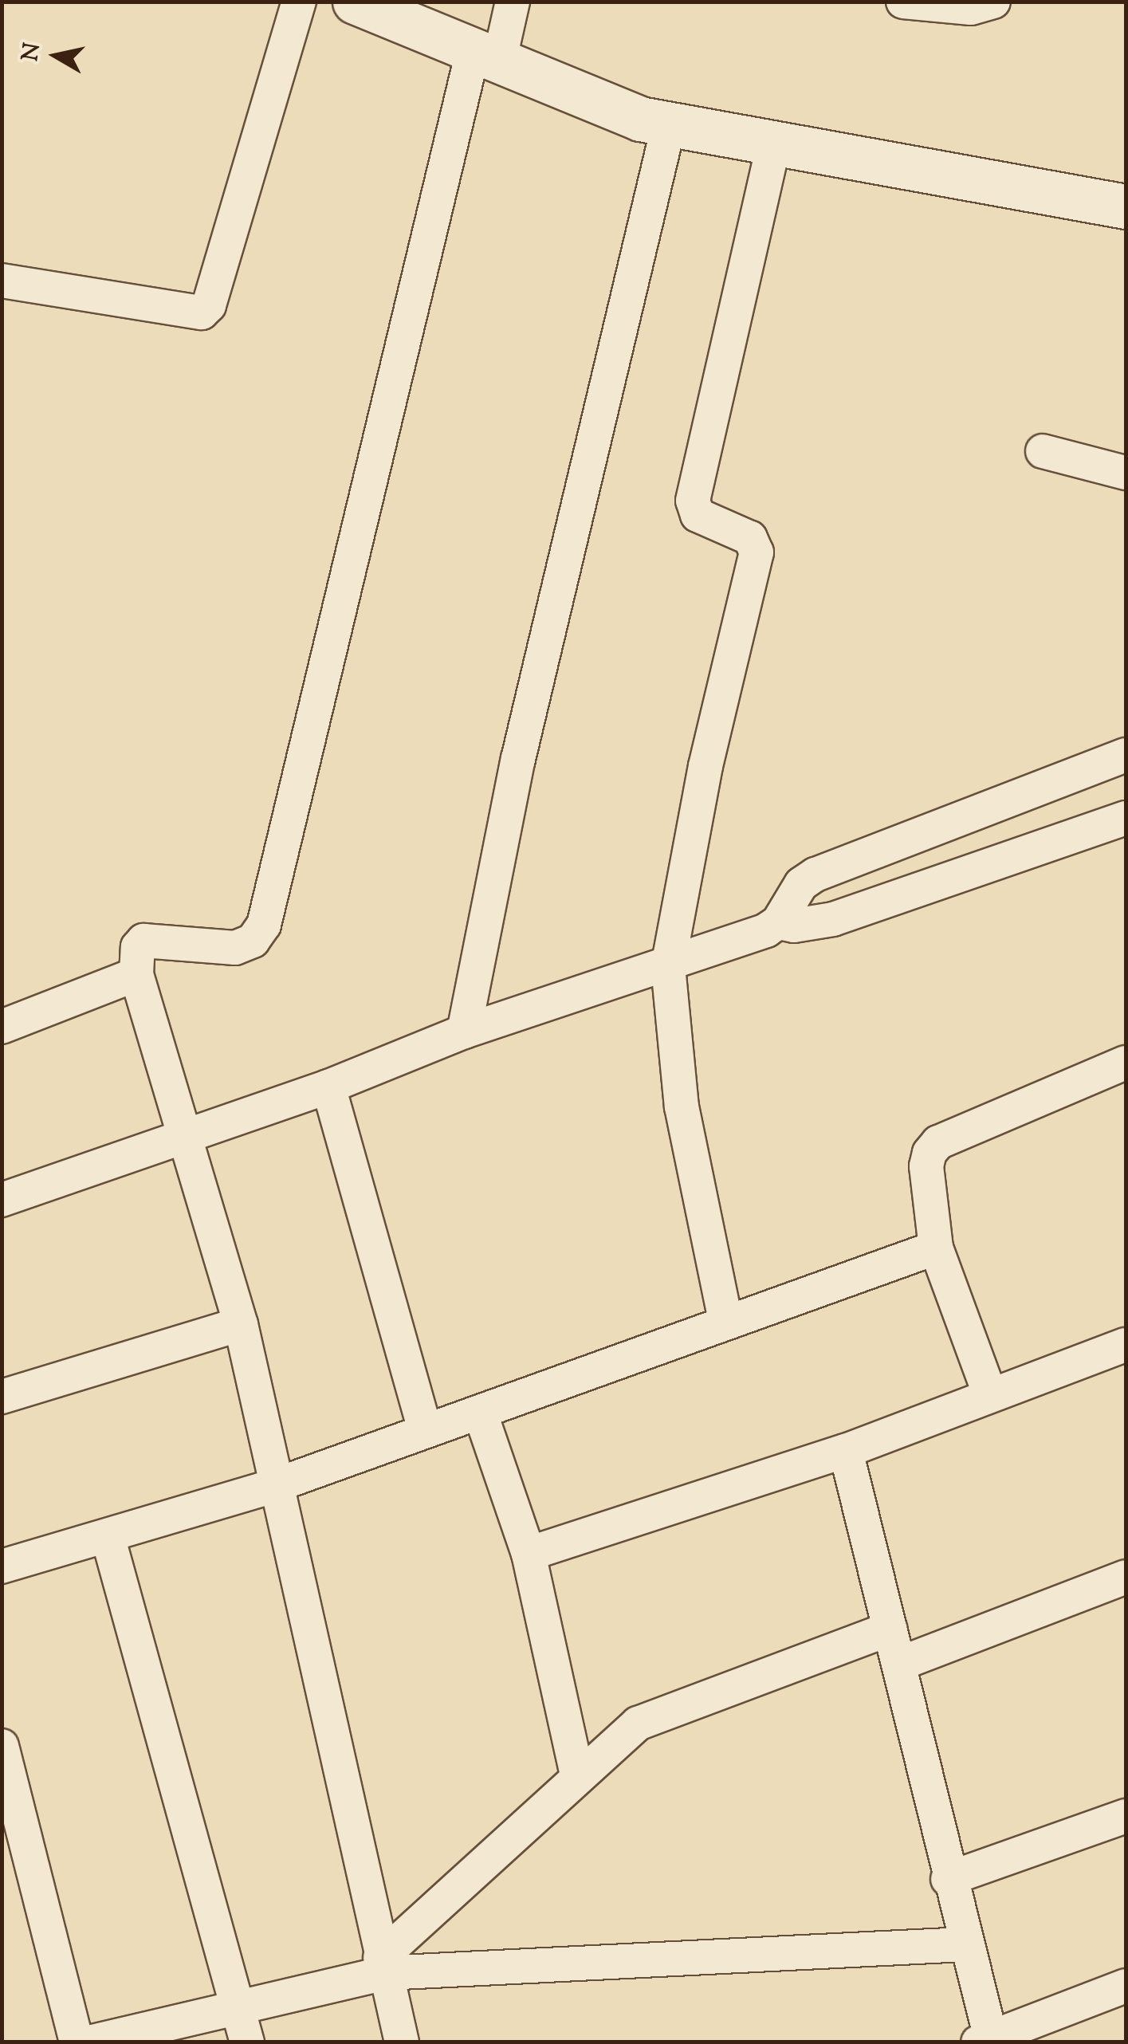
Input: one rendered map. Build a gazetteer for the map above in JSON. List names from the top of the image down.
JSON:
{
  "north": "left"
}
